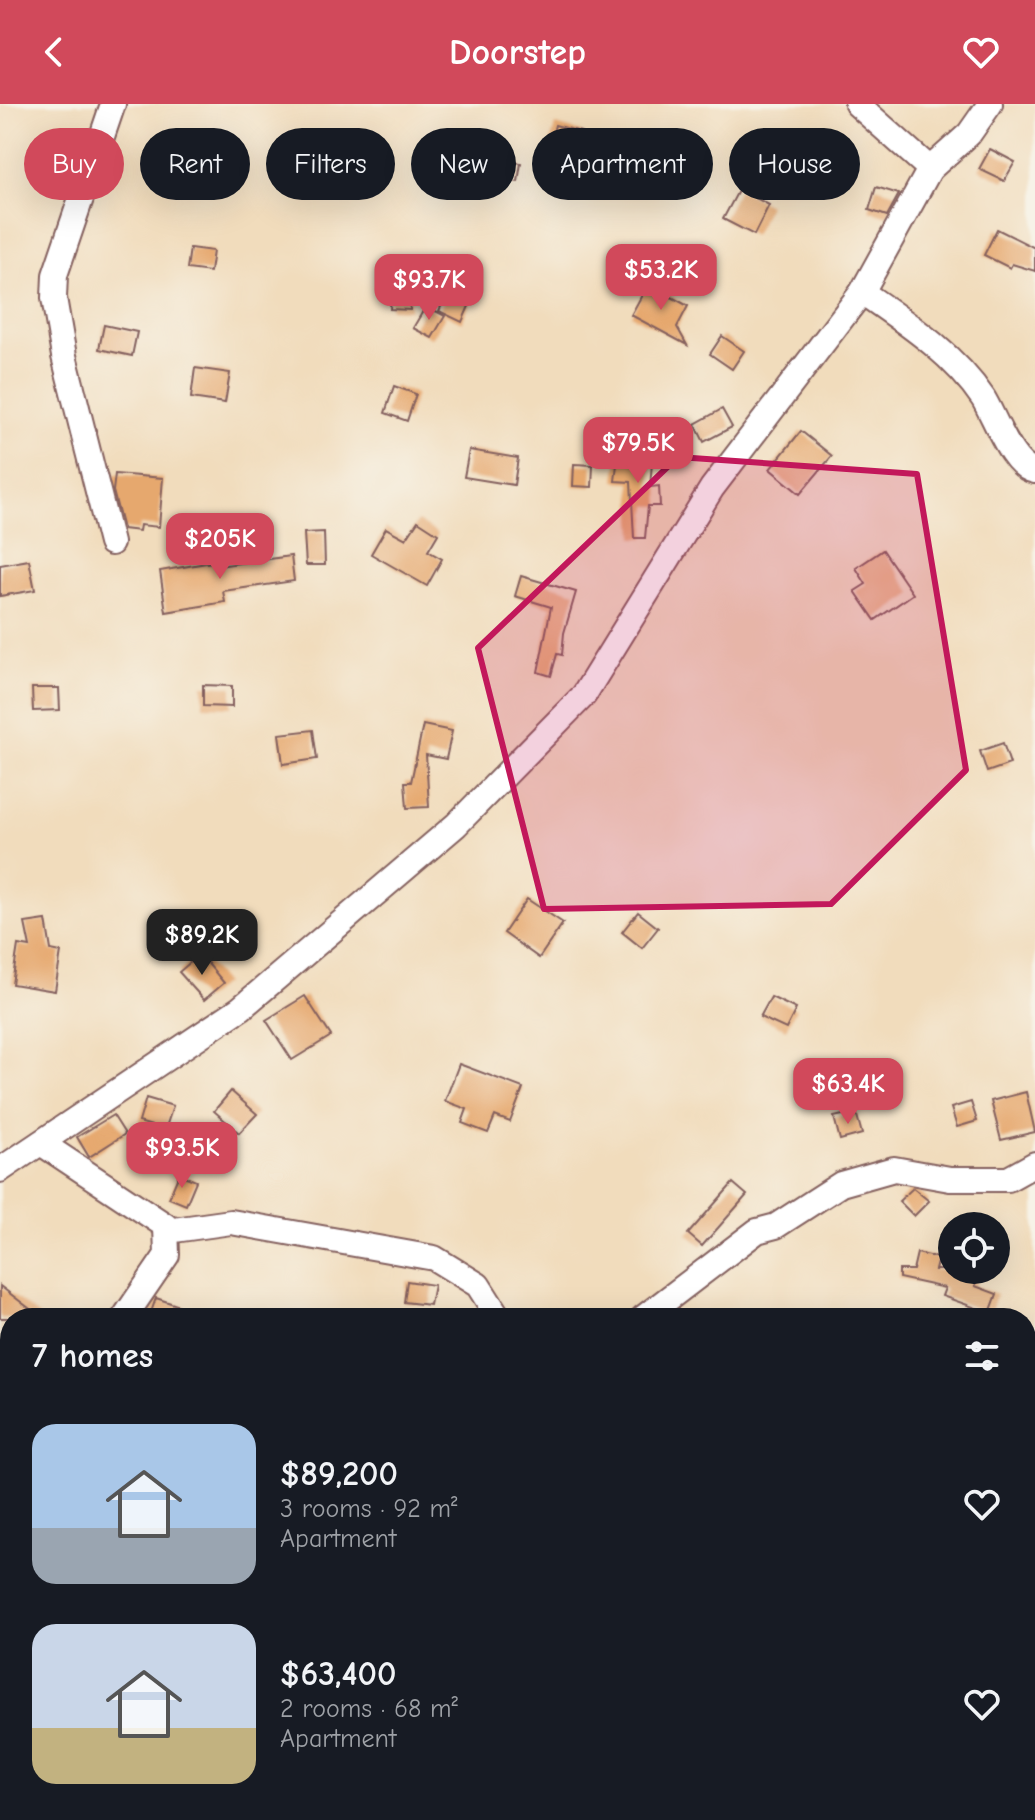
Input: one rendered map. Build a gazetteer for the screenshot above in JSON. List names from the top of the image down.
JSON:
{
  "page": {
    "header": "Doorstep",
    "chip": [
      "Buy",
      "Rent",
      "Filters",
      "New",
      "Apartment",
      "House"
    ],
    "price": [
      "$53.2K",
      "$93.7K",
      "$79.5K",
      "$205K",
      "$89.2K",
      "$63.4K",
      "$93.5K"
    ],
    "heading": "7 homes",
    "list": [
      {
        "name": "$89,200",
        "note": "3 rooms · 92 m² · Apartment"
      },
      {
        "name": "$63,400",
        "note": "2 rooms · 68 m² · Apartment"
      }
    ]
  }
}
